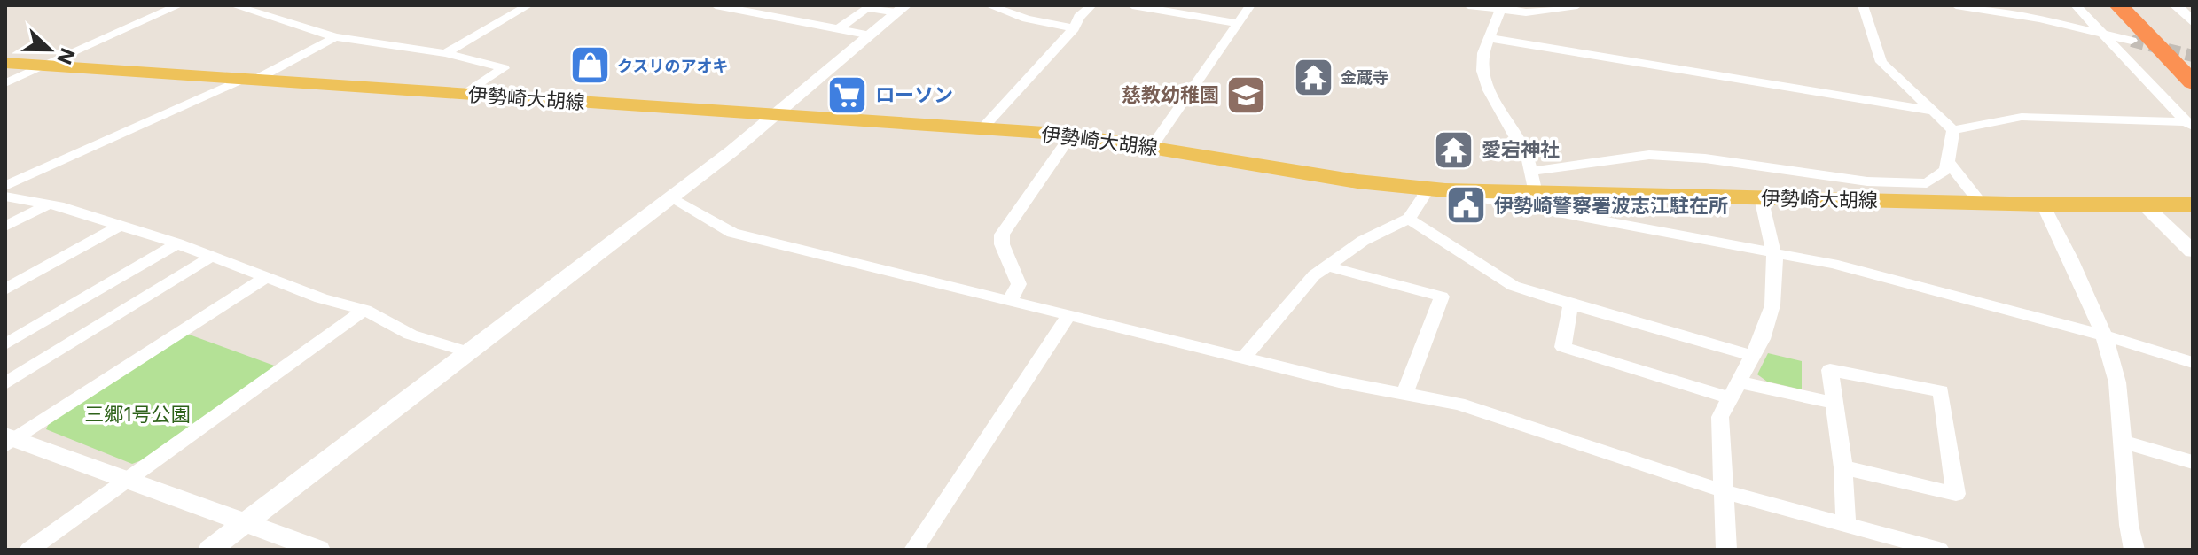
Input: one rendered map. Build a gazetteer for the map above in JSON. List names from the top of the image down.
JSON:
{
  "streets": {
    "main road": ["伊勢崎大胡線"]
  },
  "parks": ["三郷1号公園"],
  "places": {
    "shop": ["クスリのアオキ"],
    "temple": ["金蔵寺", "愛宕神社"],
    "supermarket": ["ローソン"],
    "school or university": ["慈教幼稚園"],
    "public building": ["伊勢崎警察署波志江駐在所"]
  },
  "north": "right"
}
